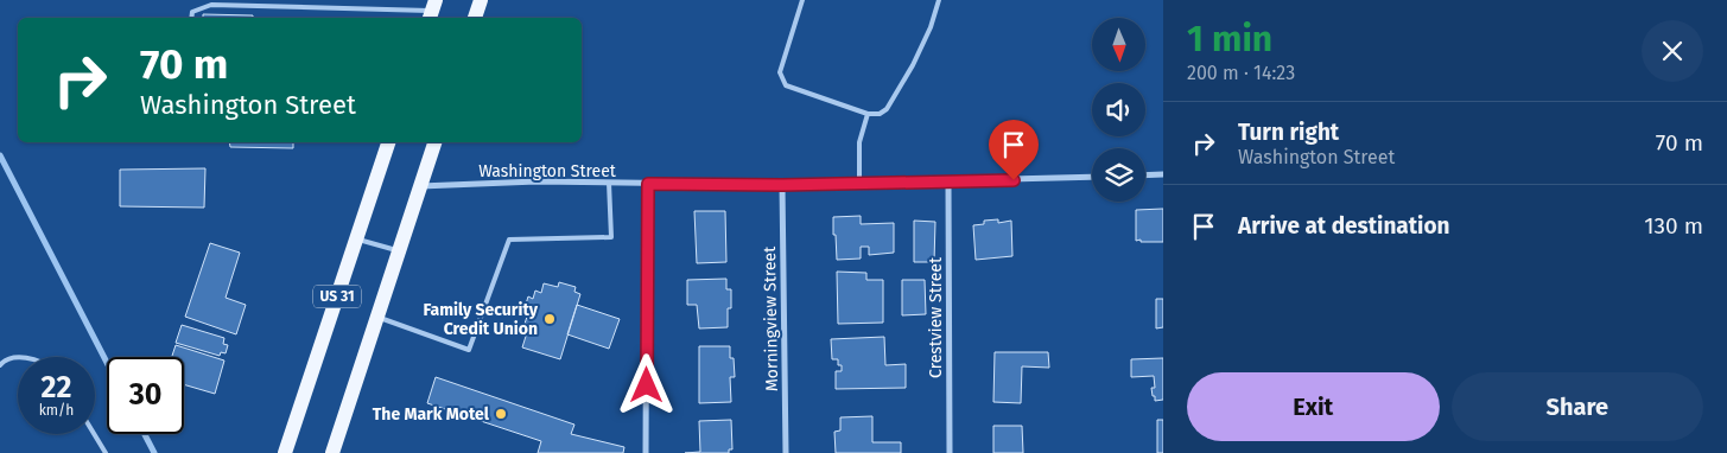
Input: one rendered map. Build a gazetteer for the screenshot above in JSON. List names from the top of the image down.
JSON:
{
  "streets": {
    "main road": ["US 31"],
    "street": ["Washington Street", "Crestview Street", "Morningview Street"]
  },
  "crossings": [
    ["Washington Street", "US 31"],
    ["Washington Street", "Crestview Street"],
    ["Washington Street", "Morningview Street"]
  ],
  "places": ["Family Security Credit Union", "The Mark Motel"],
  "north": "bottom",
  "page": {
    "heading": ["1 min", "200 m · 14:23"],
    "turn": ["70 m", "Washington Street"],
    "list": [
      {
        "name": "Turn right",
        "note": "Washington Street",
        "value": "70 m"
      },
      {
        "name": "Arrive at destination",
        "value": "130 m"
      }
    ],
    "speed": "22 km/h",
    "limit": "30",
    "buttons": ["Exit", "Share"]
  }
}
